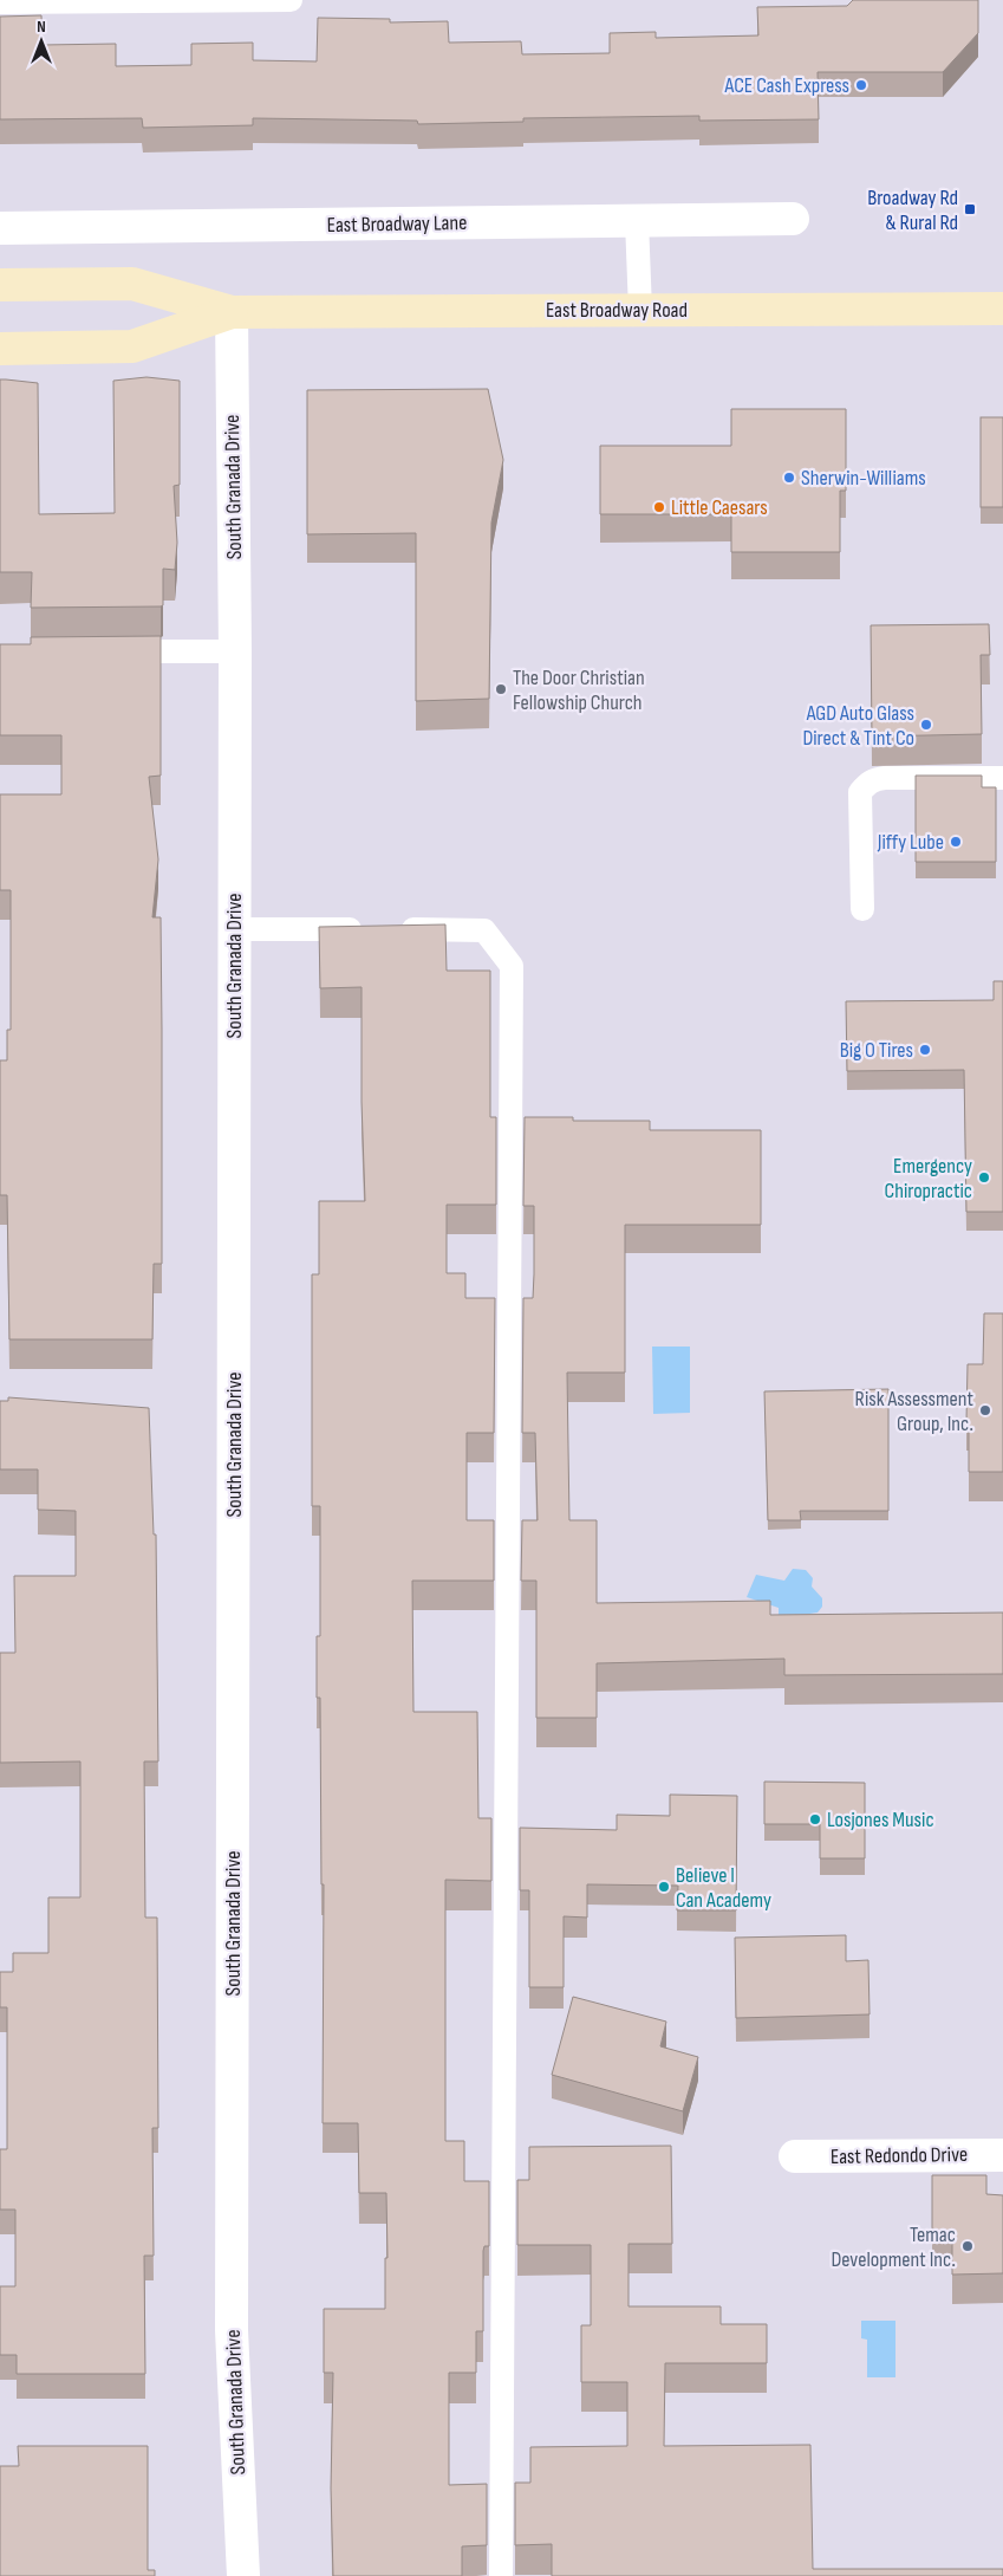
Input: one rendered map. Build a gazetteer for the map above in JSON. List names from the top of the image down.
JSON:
{
  "streets": {
    "main road": ["East Broadway Road"],
    "street": ["East Broadway Lane", "South Granada Drive", "East Redondo Drive"]
  },
  "crossings": [
    ["East Broadway Road", "South Granada Drive"]
  ],
  "places": {
    "other": [
      "ACE Cash Express",
      "Sherwin-Williams",
      "Little Caesars",
      "The Door Christian Fellowship Church",
      "AGD Auto Glass Direct & Tint Co",
      "Jiffy Lube",
      "Big O Tires",
      "Emergency Chiropractic",
      "Risk Assessment Group, Inc.",
      "Losjones Music",
      "Believe I Can Academy",
      "Temac Development Inc."
    ],
    "transit": ["Broadway Rd & Rural Rd"]
  },
  "north": "top"
}
